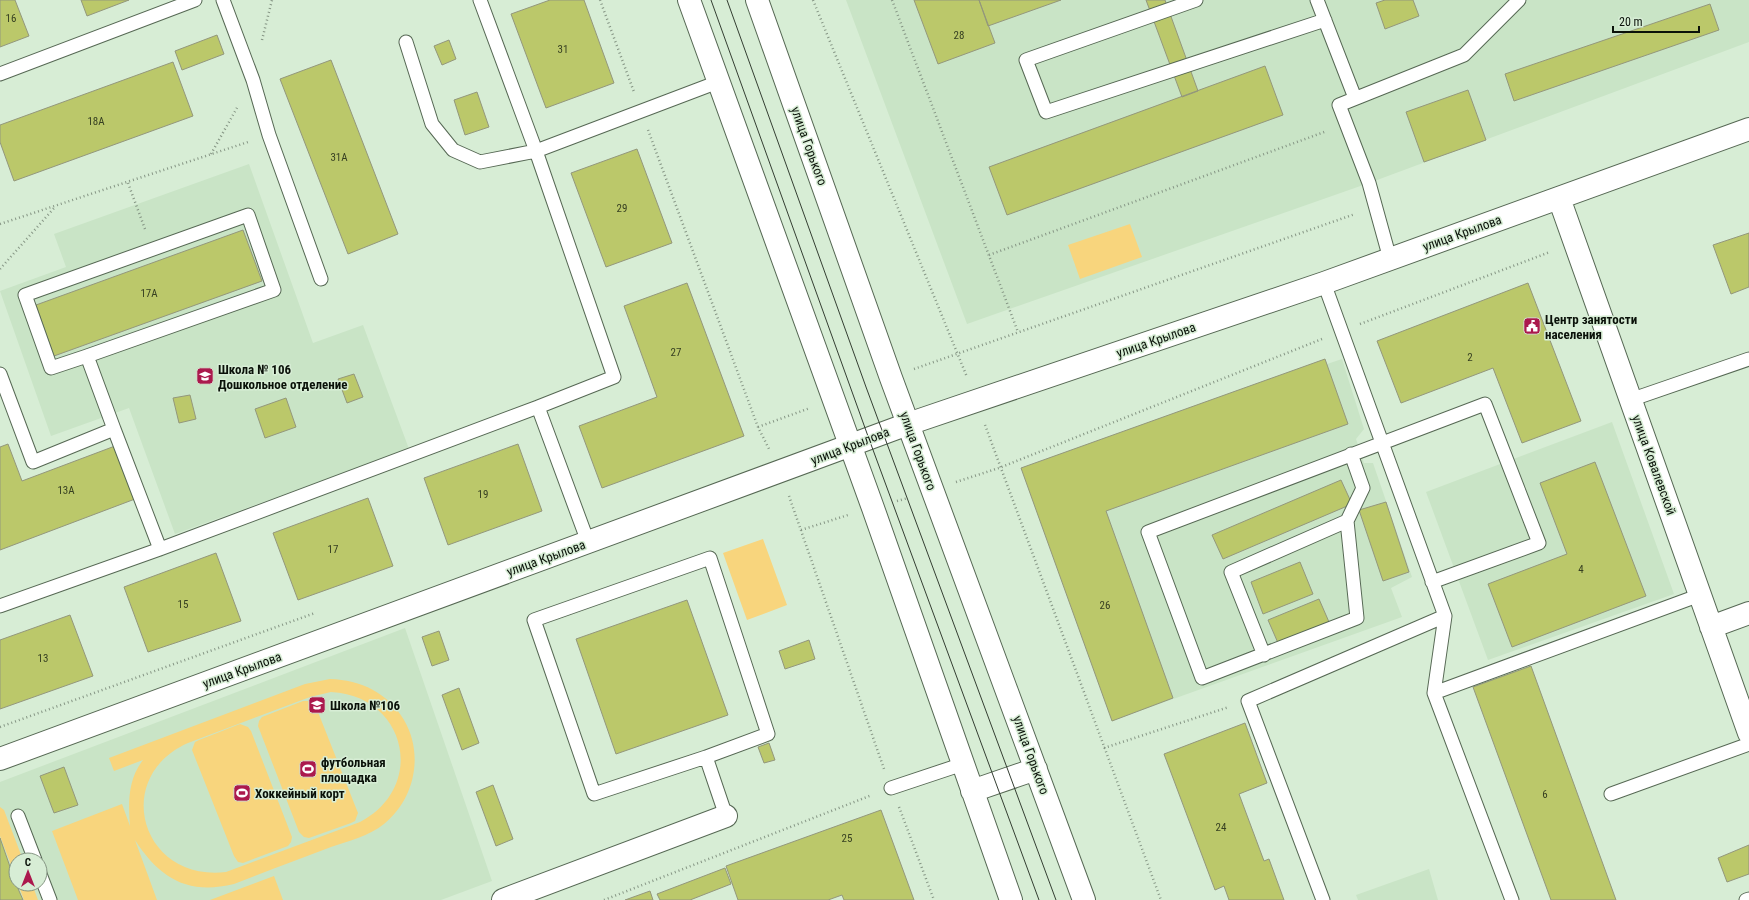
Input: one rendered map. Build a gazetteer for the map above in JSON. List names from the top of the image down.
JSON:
{
  "streets": {
    "street": ["улица Горького", "улица Крылова", "улица Ковалевской"]
  },
  "crossings": [
    ["улица Горького", "улица Крылова"],
    ["улица Крылова", "улица Ковалевской"]
  ],
  "places": {
    "public building": ["Центр занятости населения"],
    "school or university": ["Школа № 106 Дошкольное отделение", "Школа №106"],
    "sports": ["футбольная площадка", "Хоккейный корт"]
  },
  "house_numbers": [
    "16",
    "28",
    "31",
    "18А",
    "31А",
    "29",
    "17А",
    "27",
    "2",
    "13А",
    "19",
    "17",
    "4",
    "15",
    "26",
    "13",
    "6",
    "24",
    "25"
  ],
  "scale_bar": "20 m",
  "north": "top"
}
